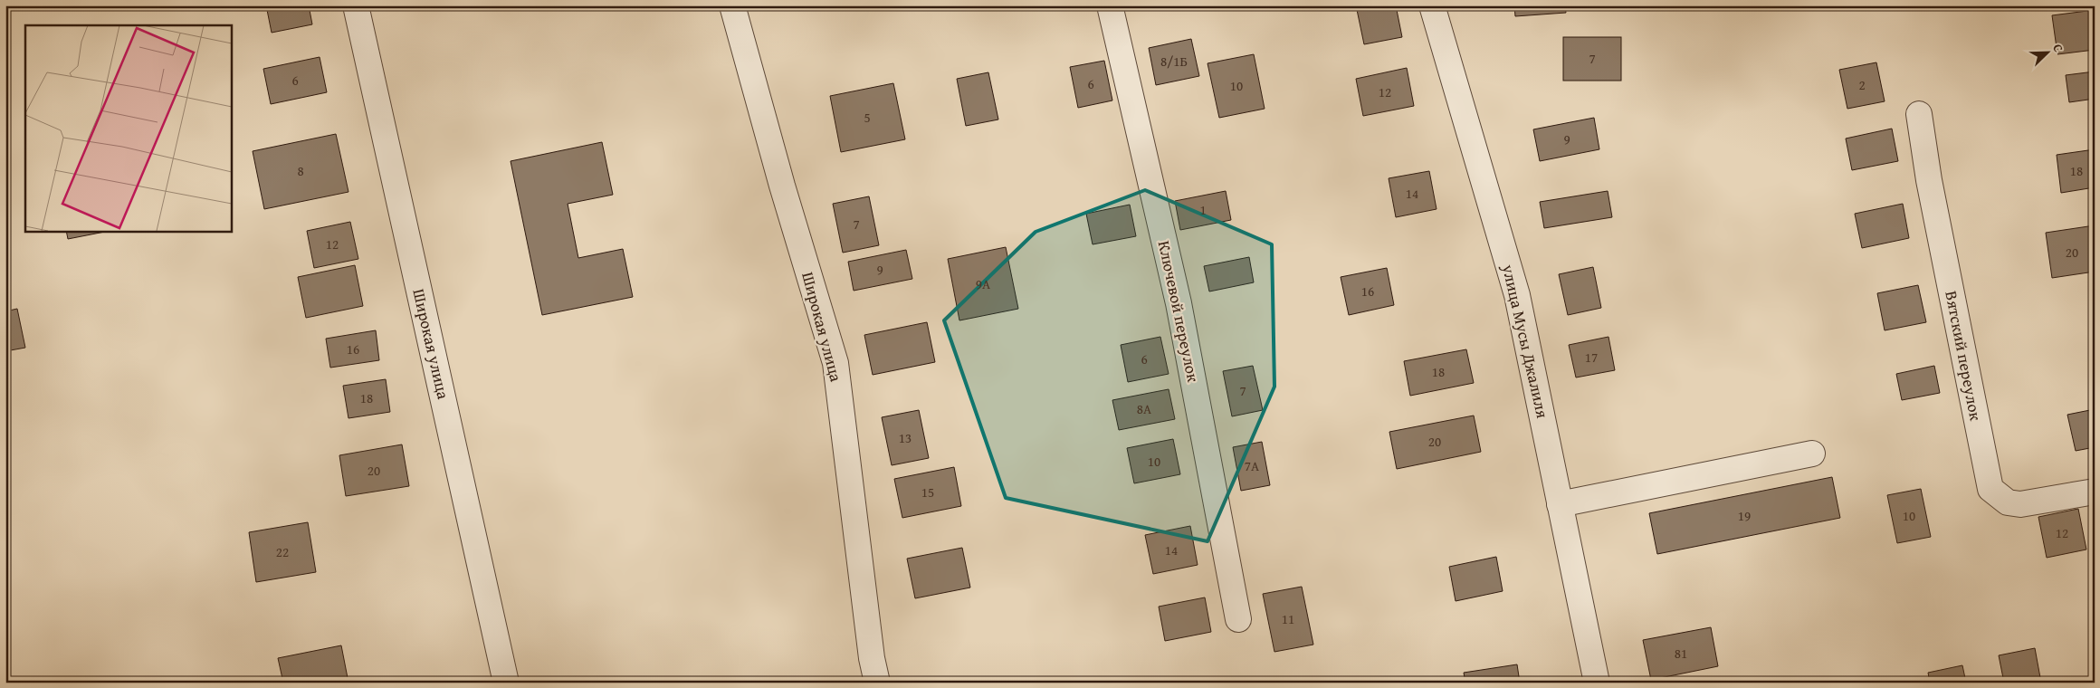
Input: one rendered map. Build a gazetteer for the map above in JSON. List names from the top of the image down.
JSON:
{
  "streets": {
    "street": [
      "Ключевой переулок",
      "Широкая улица",
      "улица Мусы Джалиля",
      "Вятский переулок"
    ]
  },
  "house_numbers": [
    "7",
    "8/1Б",
    "6",
    "6",
    "2",
    "10",
    "12",
    "5",
    "9",
    "8",
    "18",
    "14",
    "1",
    "7",
    "12",
    "20",
    "9",
    "9А",
    "16",
    "16",
    "17",
    "6",
    "18",
    "7",
    "18",
    "8А",
    "13",
    "20",
    "10",
    "7А",
    "20",
    "15",
    "19",
    "10",
    "12",
    "14",
    "22",
    "11",
    "81"
  ],
  "north": "top right"
}
